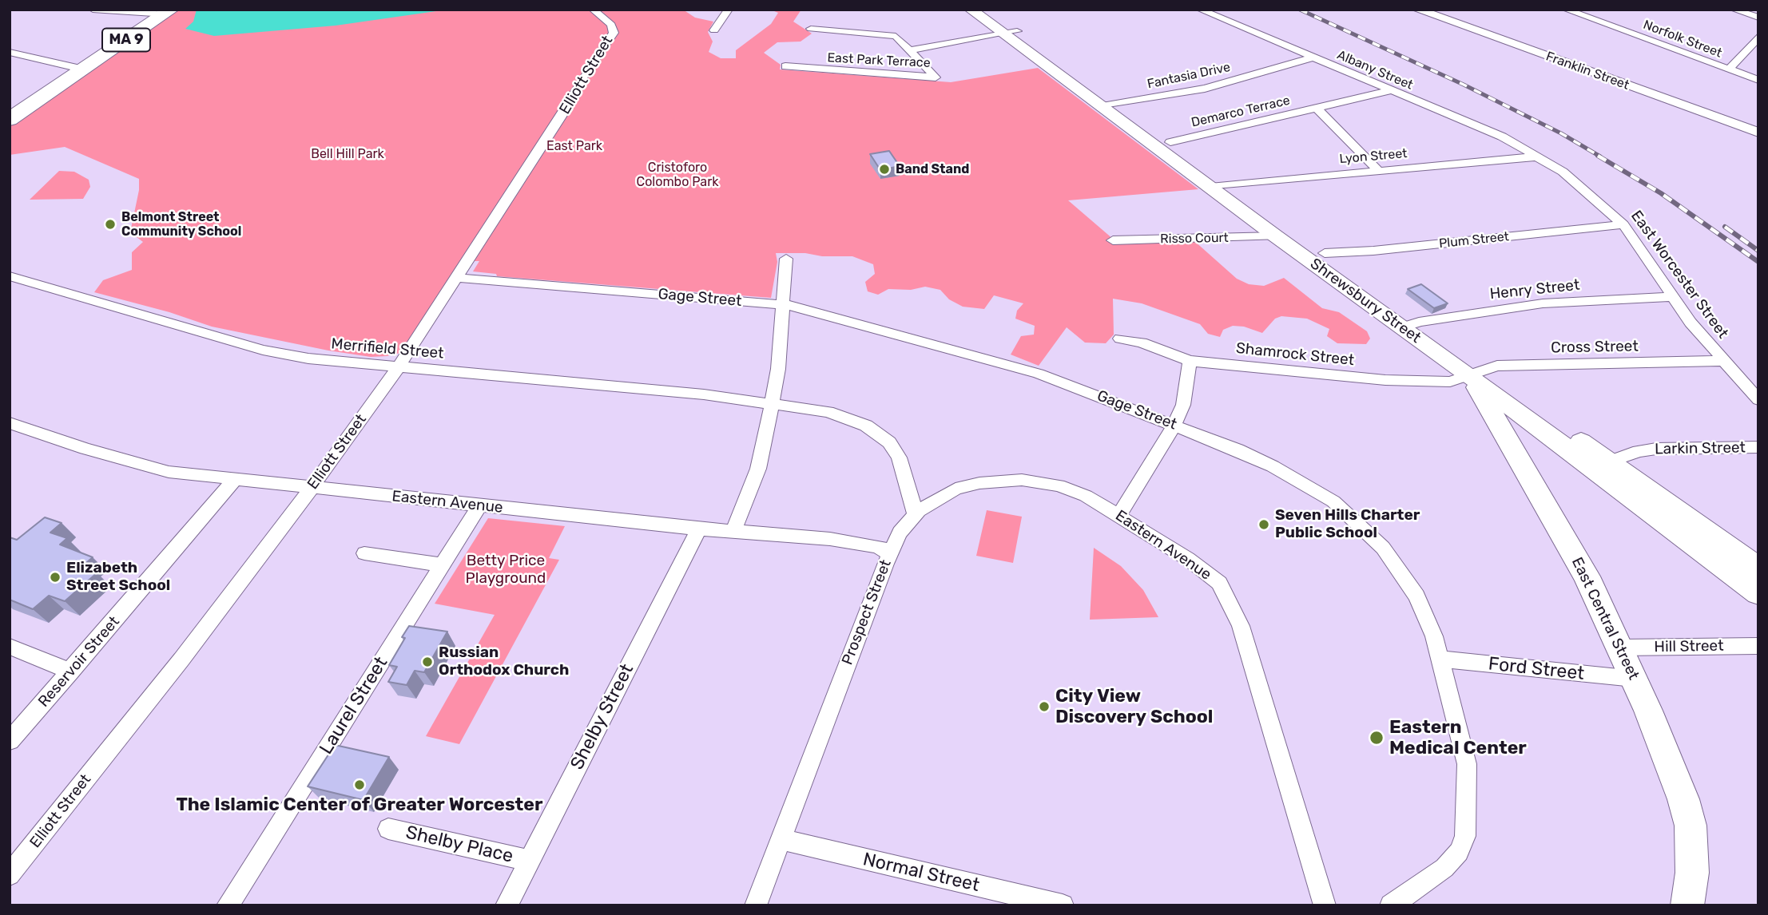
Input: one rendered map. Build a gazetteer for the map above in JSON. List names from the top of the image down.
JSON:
{
  "streets": {
    "highway": ["MA 9"],
    "main road": ["Franklin Street", "Shrewsbury Street", "East Central Street"],
    "street": [
      "Norfolk Street",
      "East Park Terrace",
      "Albany Street",
      "Elliott Street",
      "Fantasia Drive",
      "Demarco Terrace",
      "Lyon Street",
      "Risso Court",
      "Plum Street",
      "East Worcester Street",
      "Henry Street",
      "Gage Street",
      "Cross Street",
      "Merrifield Street",
      "Shamrock Street",
      "Larkin Street",
      "Eastern Avenue",
      "Prospect Street",
      "Hill Street",
      "Reservoir Street",
      "Ford Street",
      "Laurel Street",
      "Shelby Street",
      "Shelby Place",
      "Normal Street"
    ]
  },
  "crossings": [
    ["Albany Street", "Fantasia Drive"],
    ["Albany Street", "Demarco Terrace"],
    ["Albany Street", "Lyon Street"],
    ["Albany Street", "East Worcester Street"],
    ["Elliott Street", "Gage Street"],
    ["Elliott Street", "Merrifield Street"],
    ["Elliott Street", "Eastern Avenue"],
    ["Fantasia Drive", "Shrewsbury Street"],
    ["Demarco Terrace", "Shrewsbury Street"],
    ["Lyon Street", "East Worcester Street"],
    ["Lyon Street", "Shrewsbury Street"],
    ["Risso Court", "Shrewsbury Street"],
    ["Plum Street", "East Worcester Street"],
    ["Plum Street", "Shrewsbury Street"],
    ["East Worcester Street", "Henry Street"],
    ["East Worcester Street", "Cross Street"],
    ["Henry Street", "Shrewsbury Street"],
    ["Gage Street", "Ford Street"],
    ["Shrewsbury Street", "Cross Street"],
    ["Shrewsbury Street", "Shamrock Street"],
    ["Shrewsbury Street", "Larkin Street"],
    ["Shrewsbury Street", "East Central Street"],
    ["Cross Street", "Shamrock Street"],
    ["Cross Street", "East Central Street"],
    ["Shamrock Street", "East Central Street"],
    ["Eastern Avenue", "Prospect Street"],
    ["Eastern Avenue", "Reservoir Street"],
    ["Eastern Avenue", "Laurel Street"],
    ["Eastern Avenue", "Shelby Street"],
    ["Prospect Street", "Normal Street"],
    ["East Central Street", "Hill Street"],
    ["East Central Street", "Ford Street"],
    ["Shelby Street", "Shelby Place"]
  ],
  "parks": [
    "East Park",
    "Bell Hill Park",
    "Cristoforo Colombo Park",
    "Betty Price Playground"
  ],
  "places": [
    "Band Stand",
    "Belmont Street Community School",
    "Seven Hills Charter Public School",
    "Elizabeth Street School",
    "Russian Orthodox Church",
    "City View Discovery School",
    "Eastern Medical Center",
    "The Islamic Center of Greater Worcester"
  ]
}
